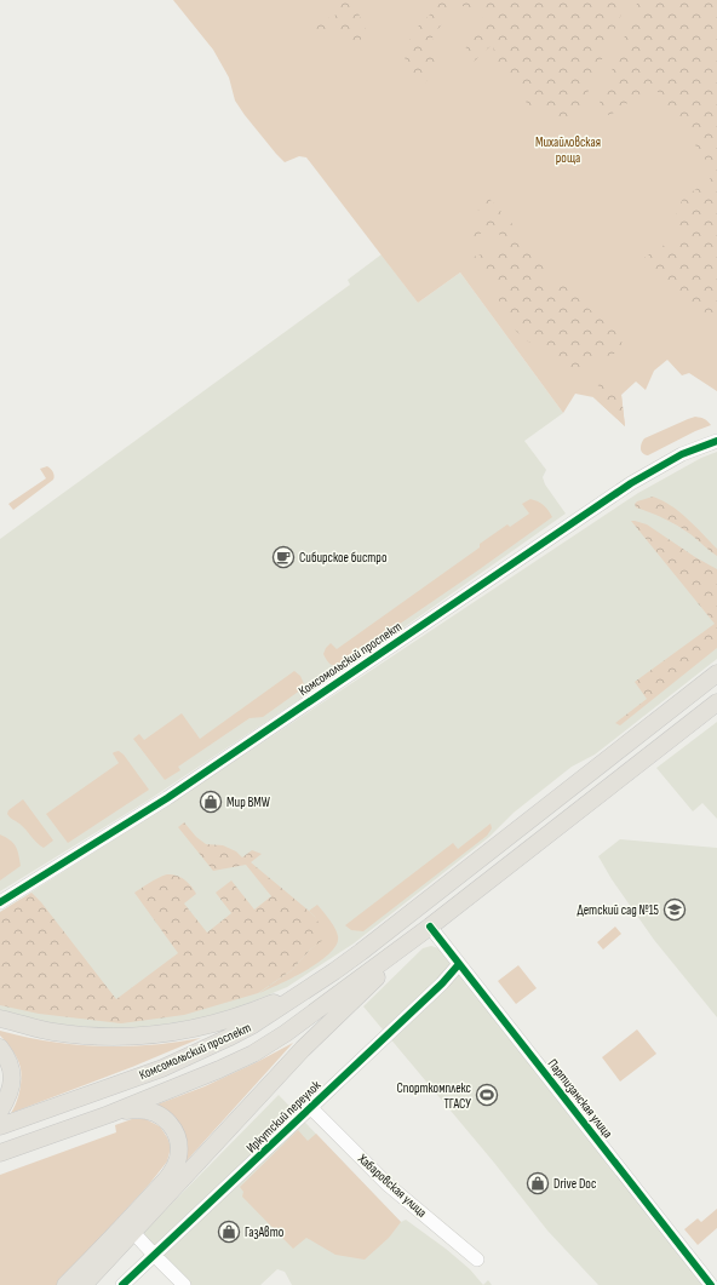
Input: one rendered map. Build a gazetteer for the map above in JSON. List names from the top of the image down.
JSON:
{
  "streets": {
    "main road": ["Комсомольский проспект"],
    "street": ["Партизанская улица", "Иркутский переулок", "Хабаровская улица"]
  },
  "crossings": [
    ["Комсомольский проспект", "Партизанская улица"],
    ["Партизанская улица", "Иркутский переулок"],
    ["Иркутский переулок", "Хабаровская улица"]
  ],
  "parks": ["Михайловская роща"],
  "places": {
    "cafe": ["Сибирское бистро"],
    "shop": ["Мир BMW", "Drive Doc", "ГазАвто"],
    "school or university": ["Детский сад №15"],
    "sports": ["Спорткомплекс ТГАСУ"]
  }
}
